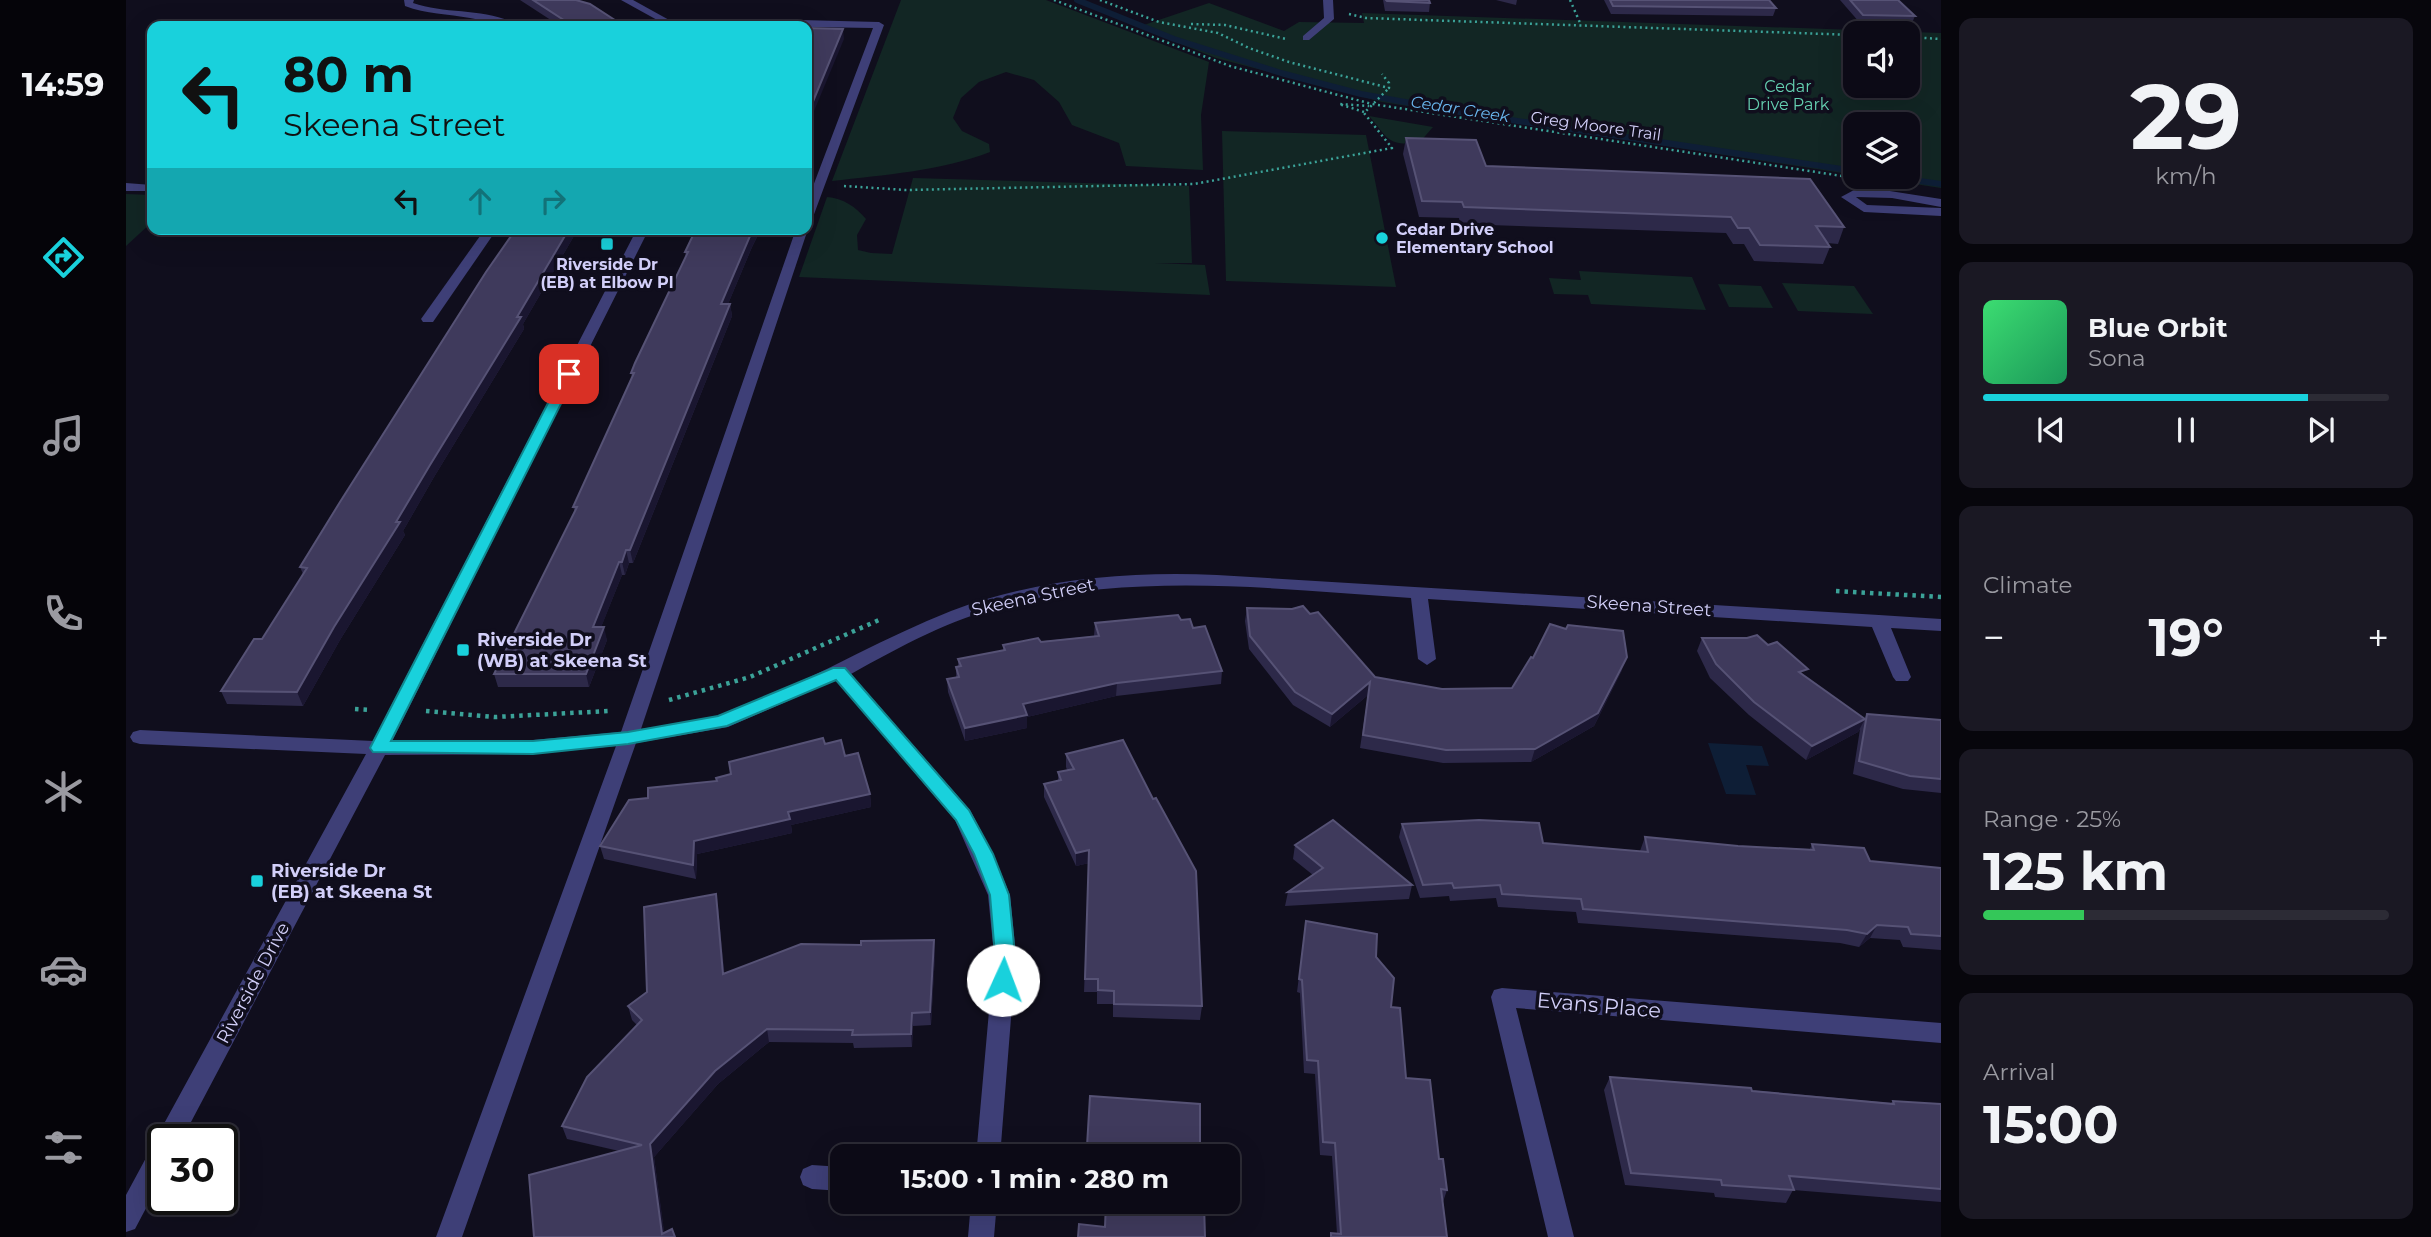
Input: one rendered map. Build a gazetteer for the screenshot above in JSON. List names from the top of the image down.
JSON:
{
  "streets": {
    "street": ["Skeena Street", "Riverside Drive", "Evans Place"],
    "path": ["Greg Moore Trail"]
  },
  "crossings": [
    ["Skeena Street", "Riverside Drive"]
  ],
  "water": ["Cedar Creek"],
  "parks": ["Cedar Drive Park"],
  "places": {
    "other": ["Cedar Drive Elementary School"],
    "transit": ["Riverside Dr (EB) at Elbow Pl", "Riverside Dr (WB) at Skeena St", "Riverside Dr (EB) at Skeena St"]
  },
  "page": {
    "tabs": "14:59",
    "tile": [
      ["29", "km/h"],
      "Climate",
      ["Range · 25%", "125 km"],
      ["Arrival", "15:00"]
    ],
    "turn": ["80 m", "Skeena Street"],
    "song": ["Blue Orbit", "Sona"],
    "heat": ["−", "19°", "+"],
    "limit": "30",
    "trip": "15:00 · 1 min · 280 m"
  }
}
